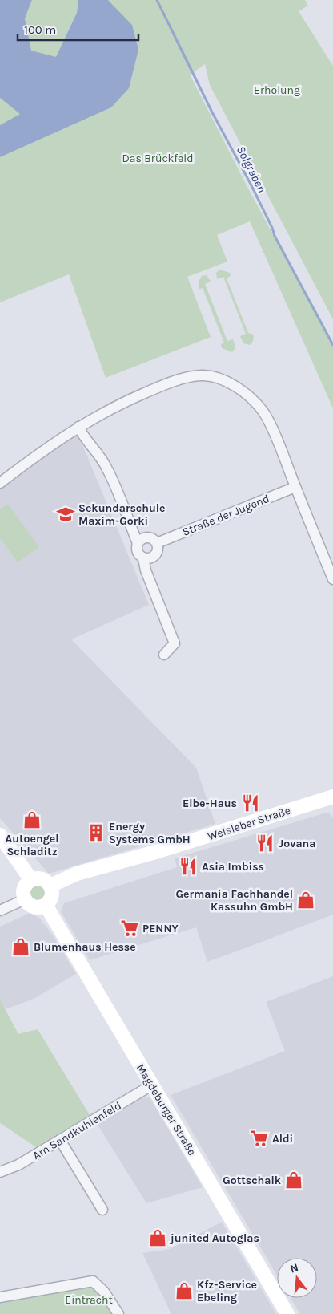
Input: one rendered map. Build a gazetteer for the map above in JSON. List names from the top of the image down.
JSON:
{
  "streets": {
    "main road": ["Welsleber Straße", "Magdeburger Straße"],
    "street": ["Straße der Jugend", "Am Sandkuhlenfeld"]
  },
  "crossings": [
    ["Welsleber Straße", "Magdeburger Straße"],
    ["Magdeburger Straße", "Am Sandkuhlenfeld"]
  ],
  "water": ["Solgraben"],
  "parks": ["Erholung", "Das Brückfeld", "Eintracht"],
  "places": {
    "school or university": ["Sekundarschule Maxim-Gorki"],
    "restaurant": ["Elbe-Haus", "Jovana", "Asia Imbiss"],
    "shop": [
      "Autoengel Schladitz",
      "Germania Fachhandel Kassuhn GmbH",
      "Blumenhaus Hesse",
      "Gottschalk",
      "junited Autoglas",
      "Kfz-Service Ebeling"
    ],
    "building": ["Energy Systems GmbH"],
    "supermarket": ["PENNY", "Aldi"]
  },
  "scale_bar": "100 m",
  "north": "top"
}
